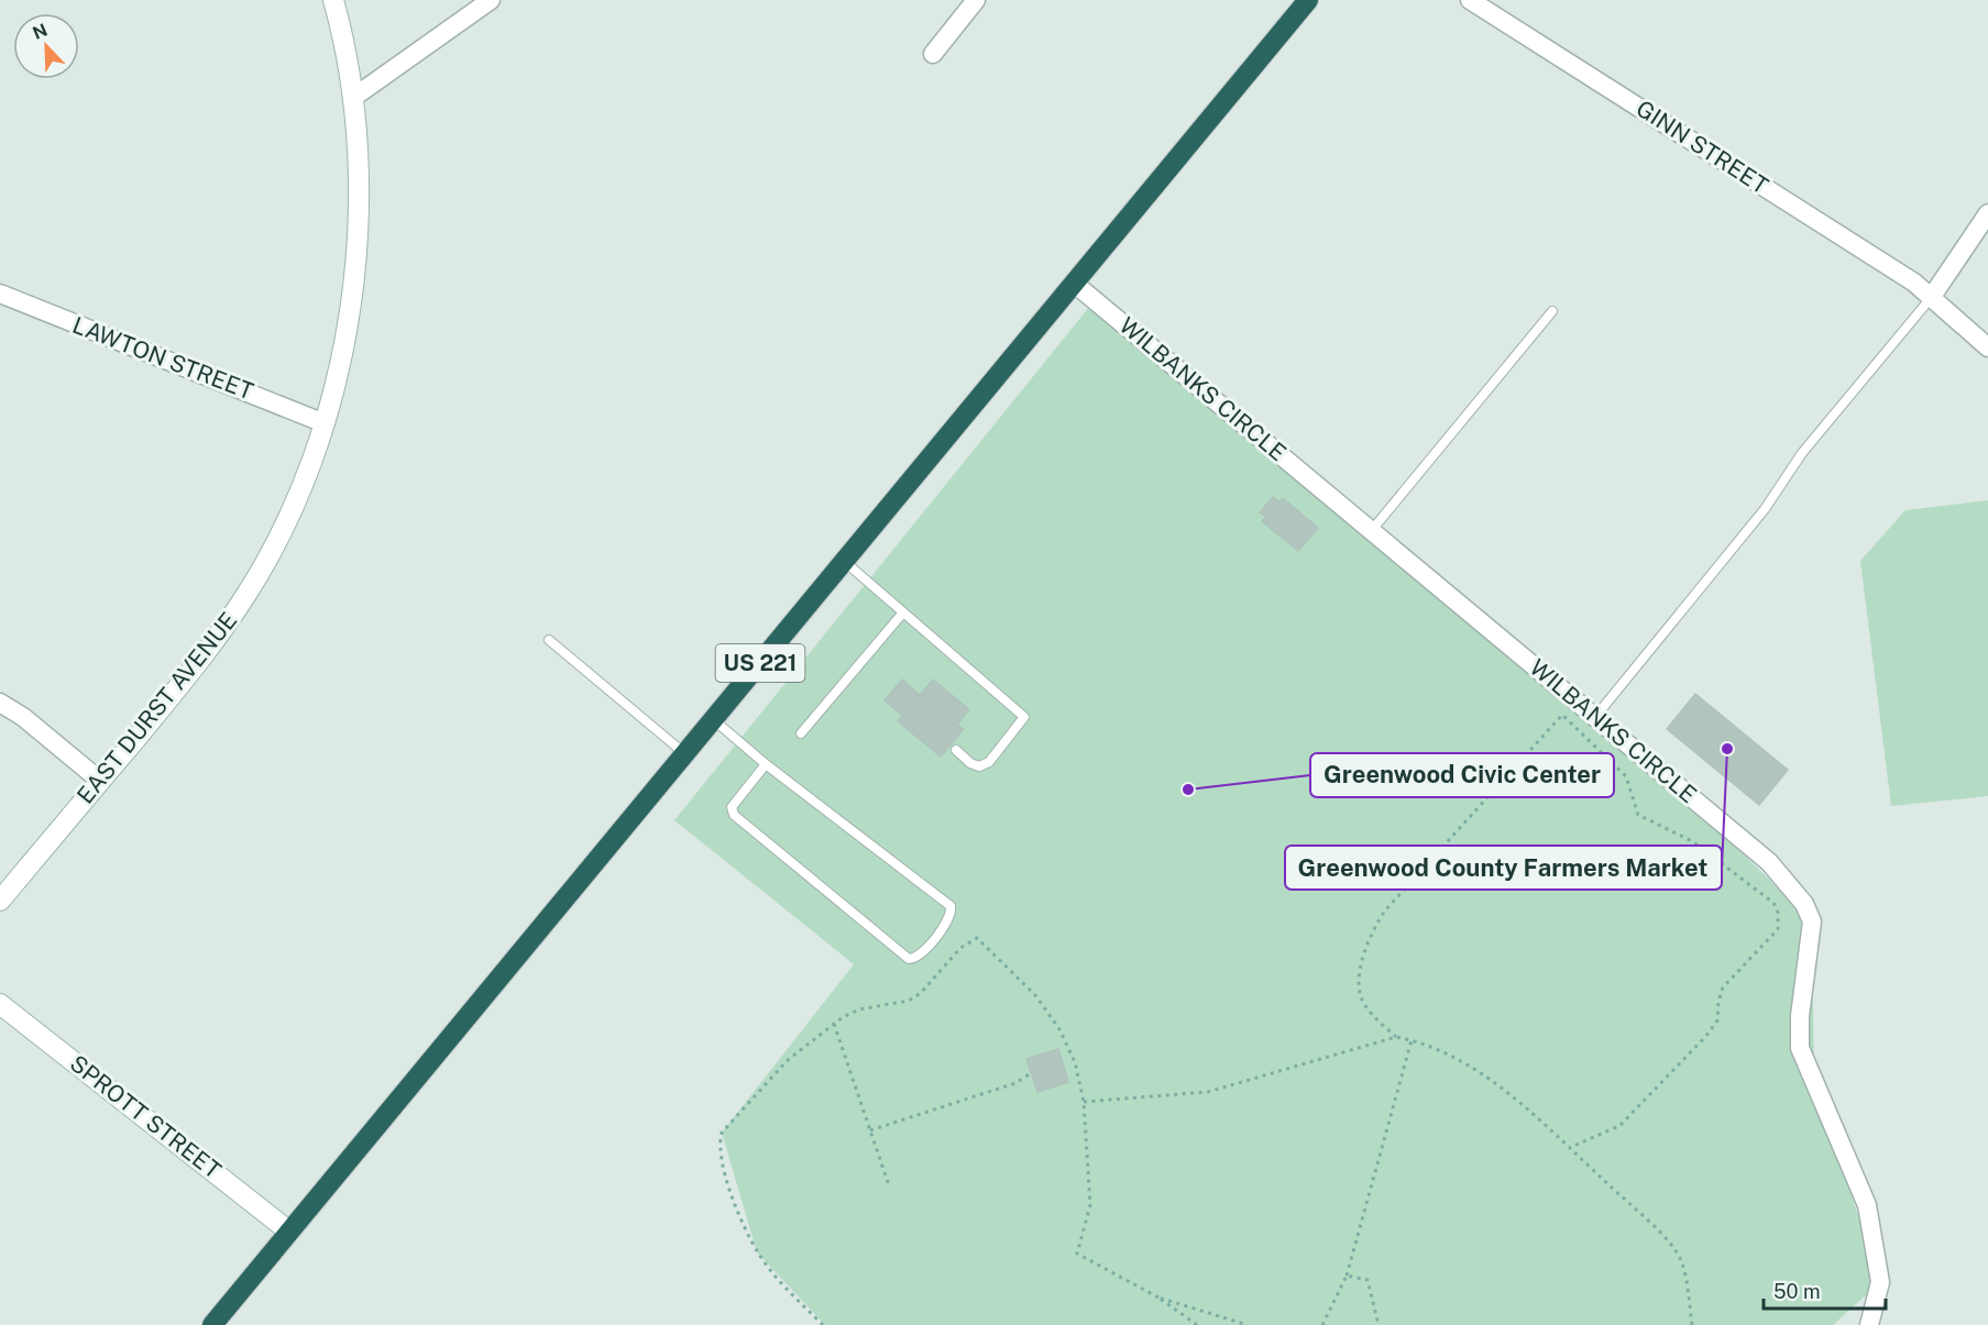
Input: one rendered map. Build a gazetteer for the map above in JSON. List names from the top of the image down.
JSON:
{
  "streets": {
    "highway": ["US 221"],
    "street": [
      "GINN STREET",
      "LAWTON STREET",
      "WILBANKS CIRCLE",
      "EAST DURST AVENUE",
      "SPROTT STREET"
    ]
  },
  "crossings": [
    ["LAWTON STREET", "EAST DURST AVENUE"],
    ["WILBANKS CIRCLE", "US 221"],
    ["US 221", "SPROTT STREET"]
  ],
  "places": ["Greenwood County Farmers Market", "Greenwood Civic Center"],
  "scale_bar": "50 m",
  "north": "top left"
}
